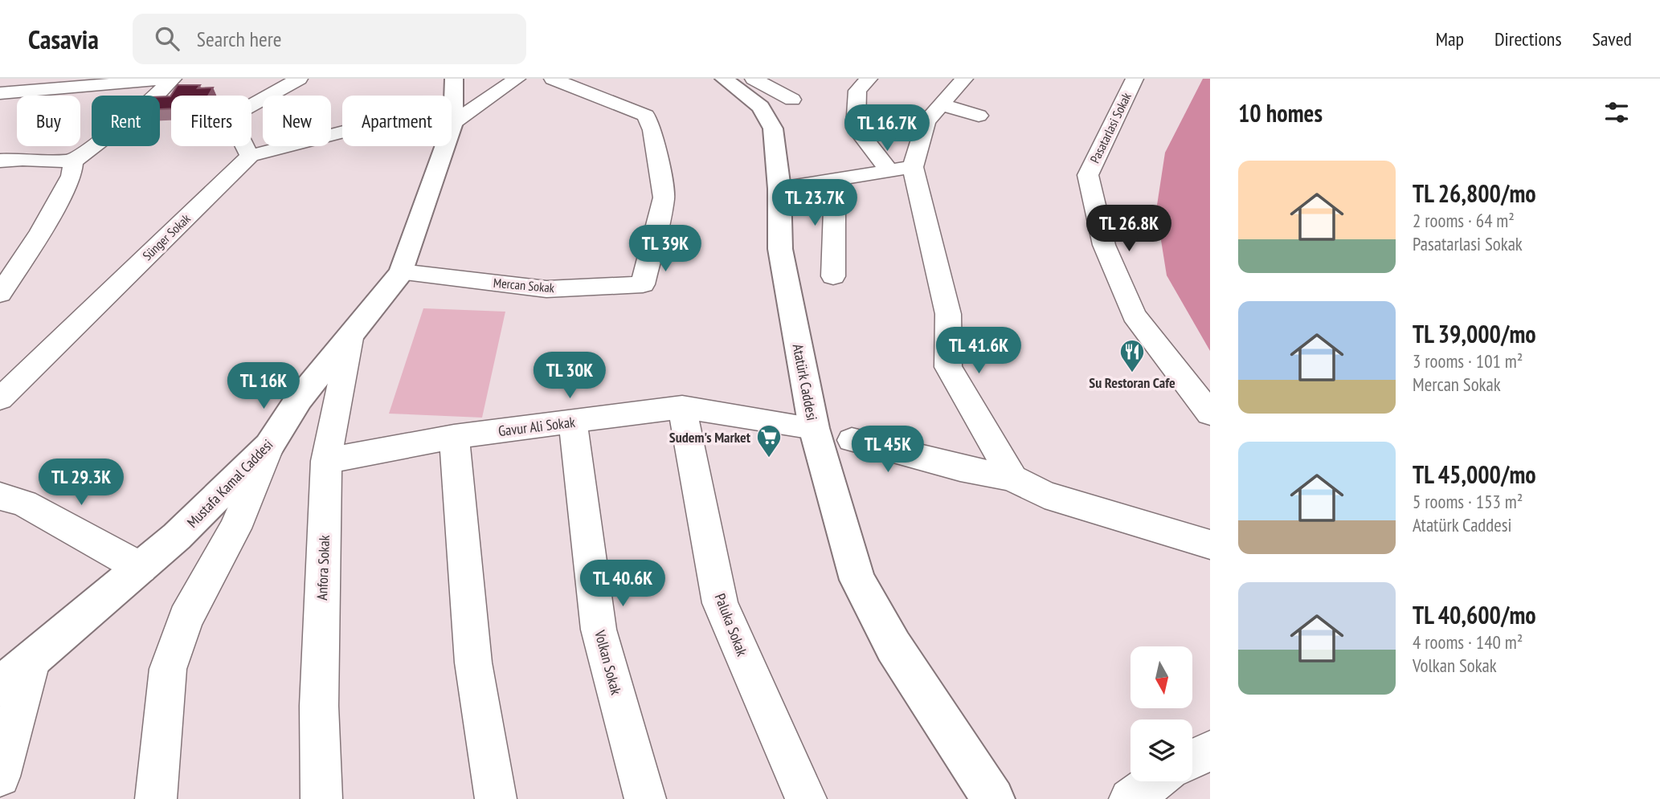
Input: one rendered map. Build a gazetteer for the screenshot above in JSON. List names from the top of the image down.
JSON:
{
  "streets": {
    "street": [
      "Pasatarlasi Sokak",
      "Sünger Sokak",
      "Mercan Sokak",
      "Atatürk Caddesi",
      "Gavur Ali Sokak",
      "Mustafa Kamal Caddesi",
      "Anfora Sokak",
      "Paluka Sokak",
      "Volkan Sokak"
    ]
  },
  "crossings": [
    ["Mercan Sokak", "Mustafa Kamal Caddesi"],
    ["Atatürk Caddesi", "Gavur Ali Sokak"],
    ["Gavur Ali Sokak", "Anfora Sokak"],
    ["Gavur Ali Sokak", "Paluka Sokak"],
    ["Gavur Ali Sokak", "Volkan Sokak"],
    ["Mustafa Kamal Caddesi", "Anfora Sokak"]
  ],
  "places": {
    "restaurant": ["Su Restoran Cafe"],
    "supermarket": ["Sudem's Market"]
  },
  "north": "bottom",
  "page": {
    "header": "Casavia",
    "search": "Search here",
    "nav": ["Map", "Directions", "Saved"],
    "heading": "10 homes",
    "chip": [
      "Buy",
      "Rent",
      "Filters",
      "New",
      "Apartment"
    ],
    "price": [
      "TL 16.7K",
      "TL 23.7K",
      "TL 26.8K",
      "TL 39K",
      "TL 41.6K",
      "TL 30K",
      "TL 16K",
      "TL 45K",
      "TL 29.3K",
      "TL 40.6K"
    ],
    "list": [
      {
        "name": "TL 26,800/mo",
        "note": "2 rooms · 64 m² · Pasatarlasi Sokak"
      },
      {
        "name": "TL 39,000/mo",
        "note": "3 rooms · 101 m² · Mercan Sokak"
      },
      {
        "name": "TL 45,000/mo",
        "note": "5 rooms · 153 m² · Atatürk Caddesi"
      },
      {
        "name": "TL 40,600/mo",
        "note": "4 rooms · 140 m² · Volkan Sokak"
      }
    ]
  }
}
